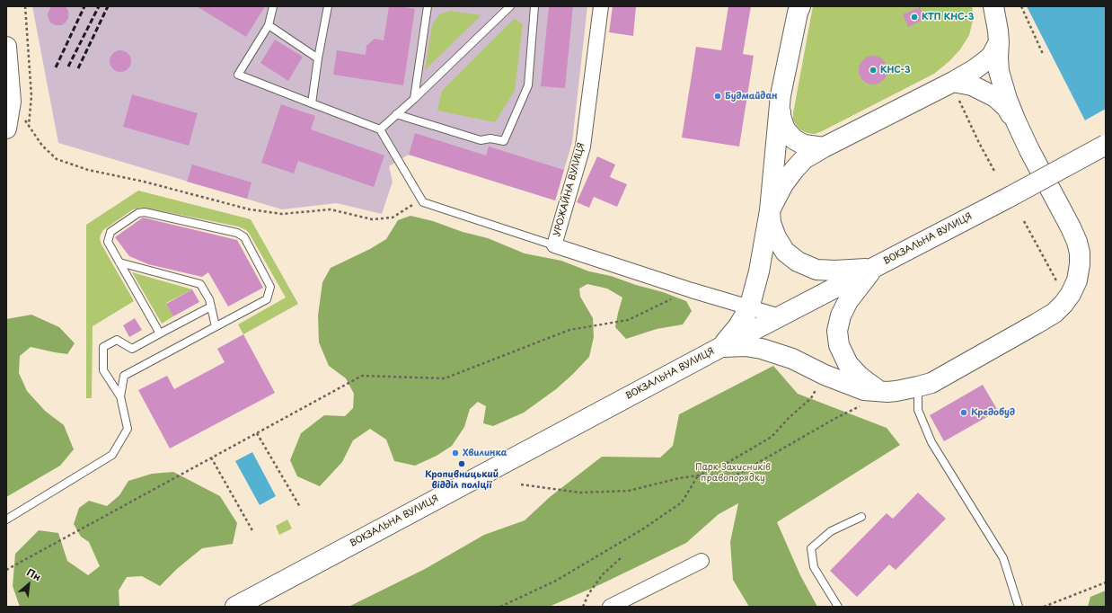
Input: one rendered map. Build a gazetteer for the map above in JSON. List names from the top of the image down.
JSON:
{
  "streets": {
    "main road": ["ВОКЗАЛЬНА ВУЛИЦЯ"],
    "street": ["УРОЖАЙНА ВУЛИЦЯ"]
  },
  "crossings": [
    ["УРОЖАЙНА ВУЛИЦЯ", "ВОКЗАЛЬНА ВУЛИЦЯ"]
  ],
  "parks": ["Парк Захисників правопорядку"],
  "places": [
    "КТП КНС-3",
    "КНС-3",
    "Будмайдан",
    "Кредобуд",
    "Хвилинка",
    "Кропивницький відділ поліції"
  ],
  "north": "top right"
}
